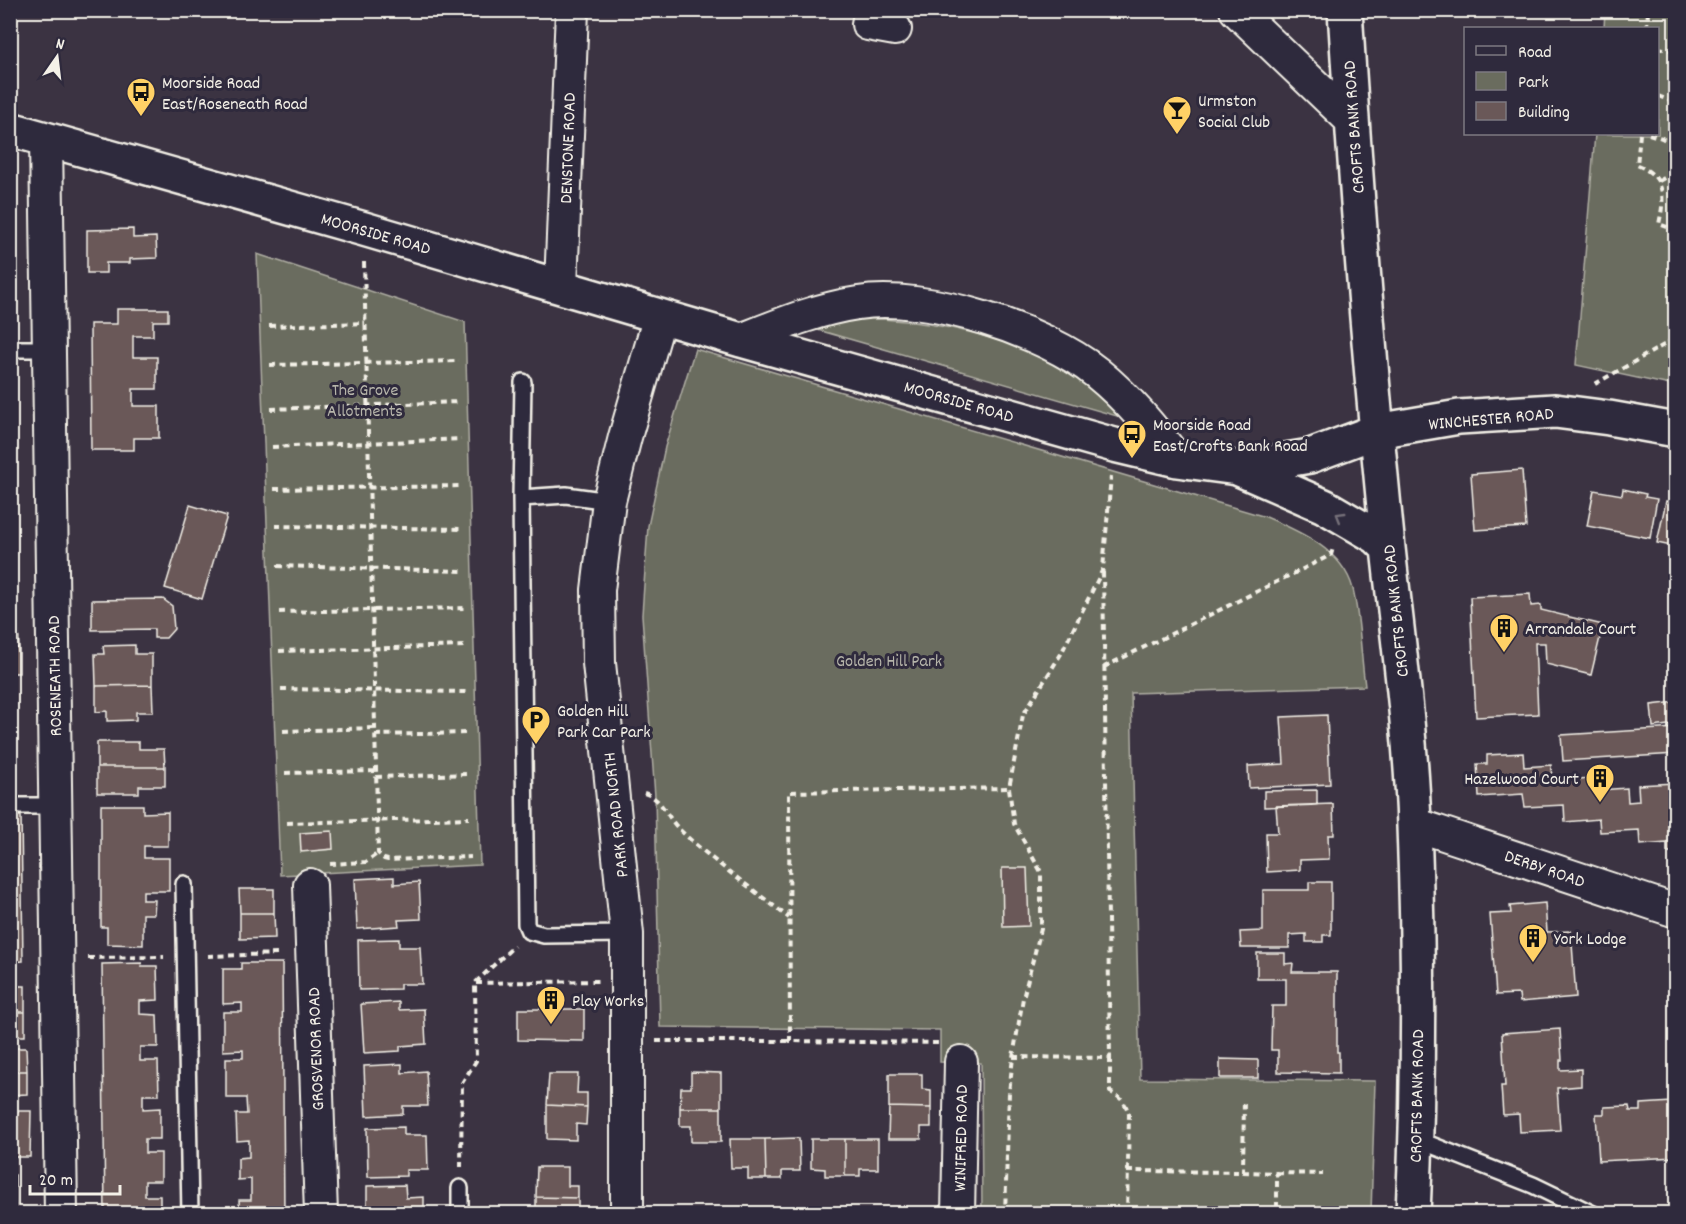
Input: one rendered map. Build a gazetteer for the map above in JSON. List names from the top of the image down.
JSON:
{
  "streets": {
    "street": [
      "CROFTS BANK ROAD",
      "DENSTONE ROAD",
      "MOORSIDE ROAD",
      "WINCHESTER ROAD",
      "ROSENEATH ROAD",
      "PARK ROAD NORTH",
      "DERBY ROAD",
      "GROSVENOR ROAD",
      "WINIFRED ROAD"
    ]
  },
  "crossings": [
    ["CROFTS BANK ROAD", "MOORSIDE ROAD"],
    ["CROFTS BANK ROAD", "WINCHESTER ROAD"],
    ["CROFTS BANK ROAD", "DERBY ROAD"],
    ["DENSTONE ROAD", "MOORSIDE ROAD"],
    ["MOORSIDE ROAD", "WINCHESTER ROAD"],
    ["MOORSIDE ROAD", "ROSENEATH ROAD"],
    ["MOORSIDE ROAD", "PARK ROAD NORTH"]
  ],
  "parks": ["The Grove Allotments", "Golden Hill Park"],
  "places": {
    "bus stop": ["Moorside Road East/Roseneath Road", "Moorside Road East/Crofts Bank Road"],
    "bar": ["Urmston Social Club"],
    "building": [
      "Arrandale Court",
      "Hazelwood Court",
      "York Lodge",
      "Play Works"
    ],
    "parking": ["Golden Hill Park Car Park"]
  },
  "legend": ["Road", "Park", "Building"],
  "scale_bar": "20 m",
  "north": "top"
}
